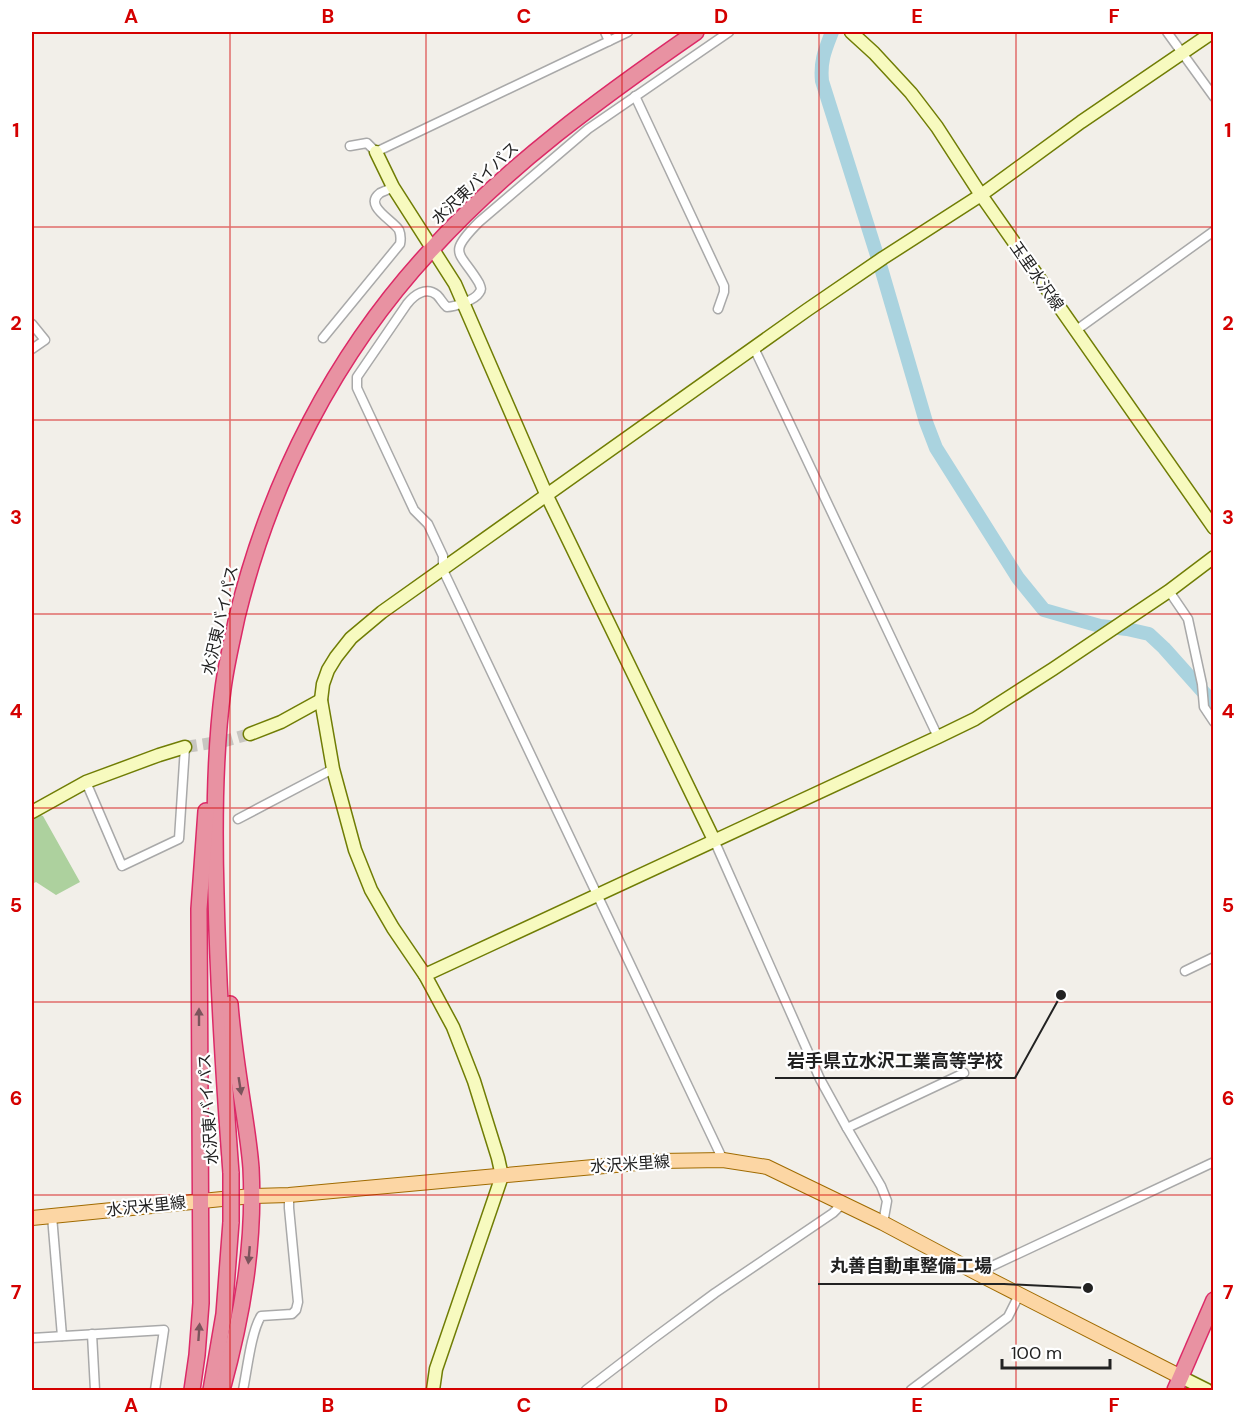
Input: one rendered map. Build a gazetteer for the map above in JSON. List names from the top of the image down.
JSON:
{
  "streets": {
    "highway": ["水沢東バイパス"],
    "main road": ["水沢米里線"],
    "street": ["玉里水沢線"]
  },
  "places": ["岩手県立水沢工業高等学校", "丸善自動車整備工場"],
  "scale_bar": "100 m",
  "grid": {
    "columns": [
      "A",
      "B",
      "C",
      "D",
      "E",
      "F"
    ],
    "rows": [
      "1",
      "2",
      "3",
      "4",
      "5",
      "6",
      "7"
    ]
  }
}
